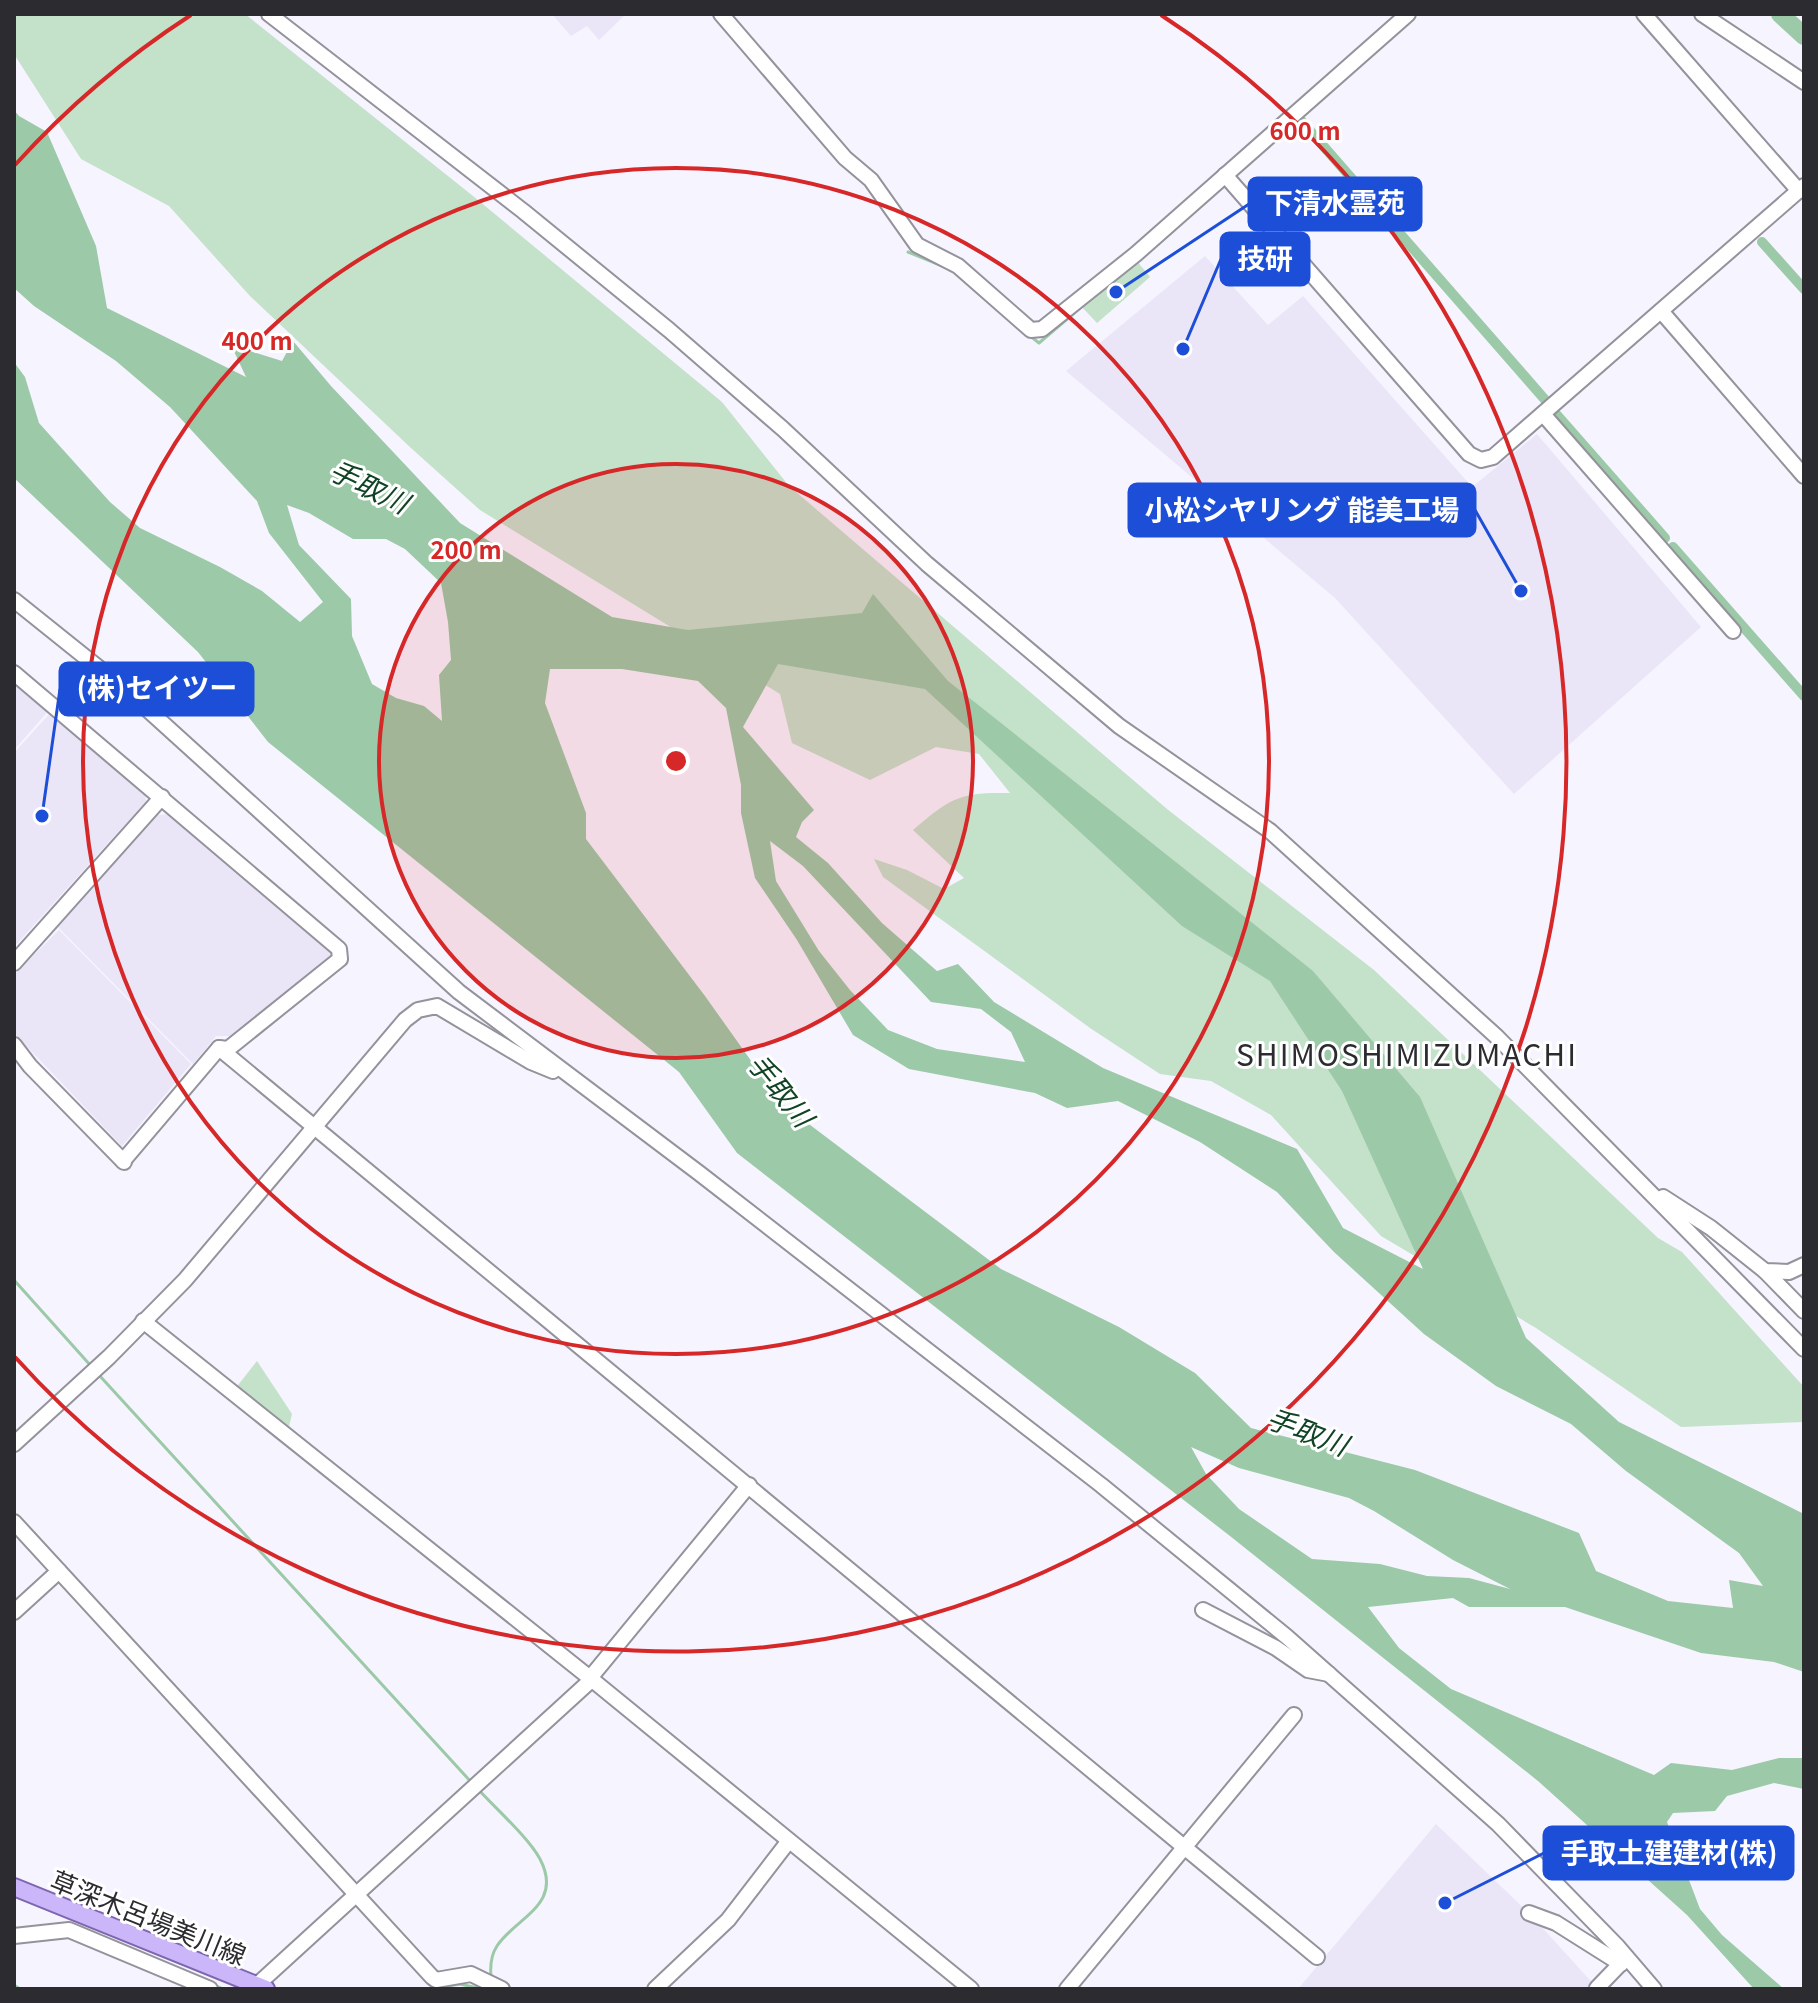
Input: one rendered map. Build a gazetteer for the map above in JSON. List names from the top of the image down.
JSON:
{
  "streets": {
    "main road": ["草深木呂場美川線"]
  },
  "districts": ["SHIMOSHIMIZUMACHI"],
  "water": ["手取川"],
  "places": [
    "下清水霊苑",
    "技研",
    "小松シヤリング 能美工場",
    "(株)セイツー",
    "手取土建建材(株)"
  ],
  "rings": ["600 m", "400 m", "200 m"]
}
